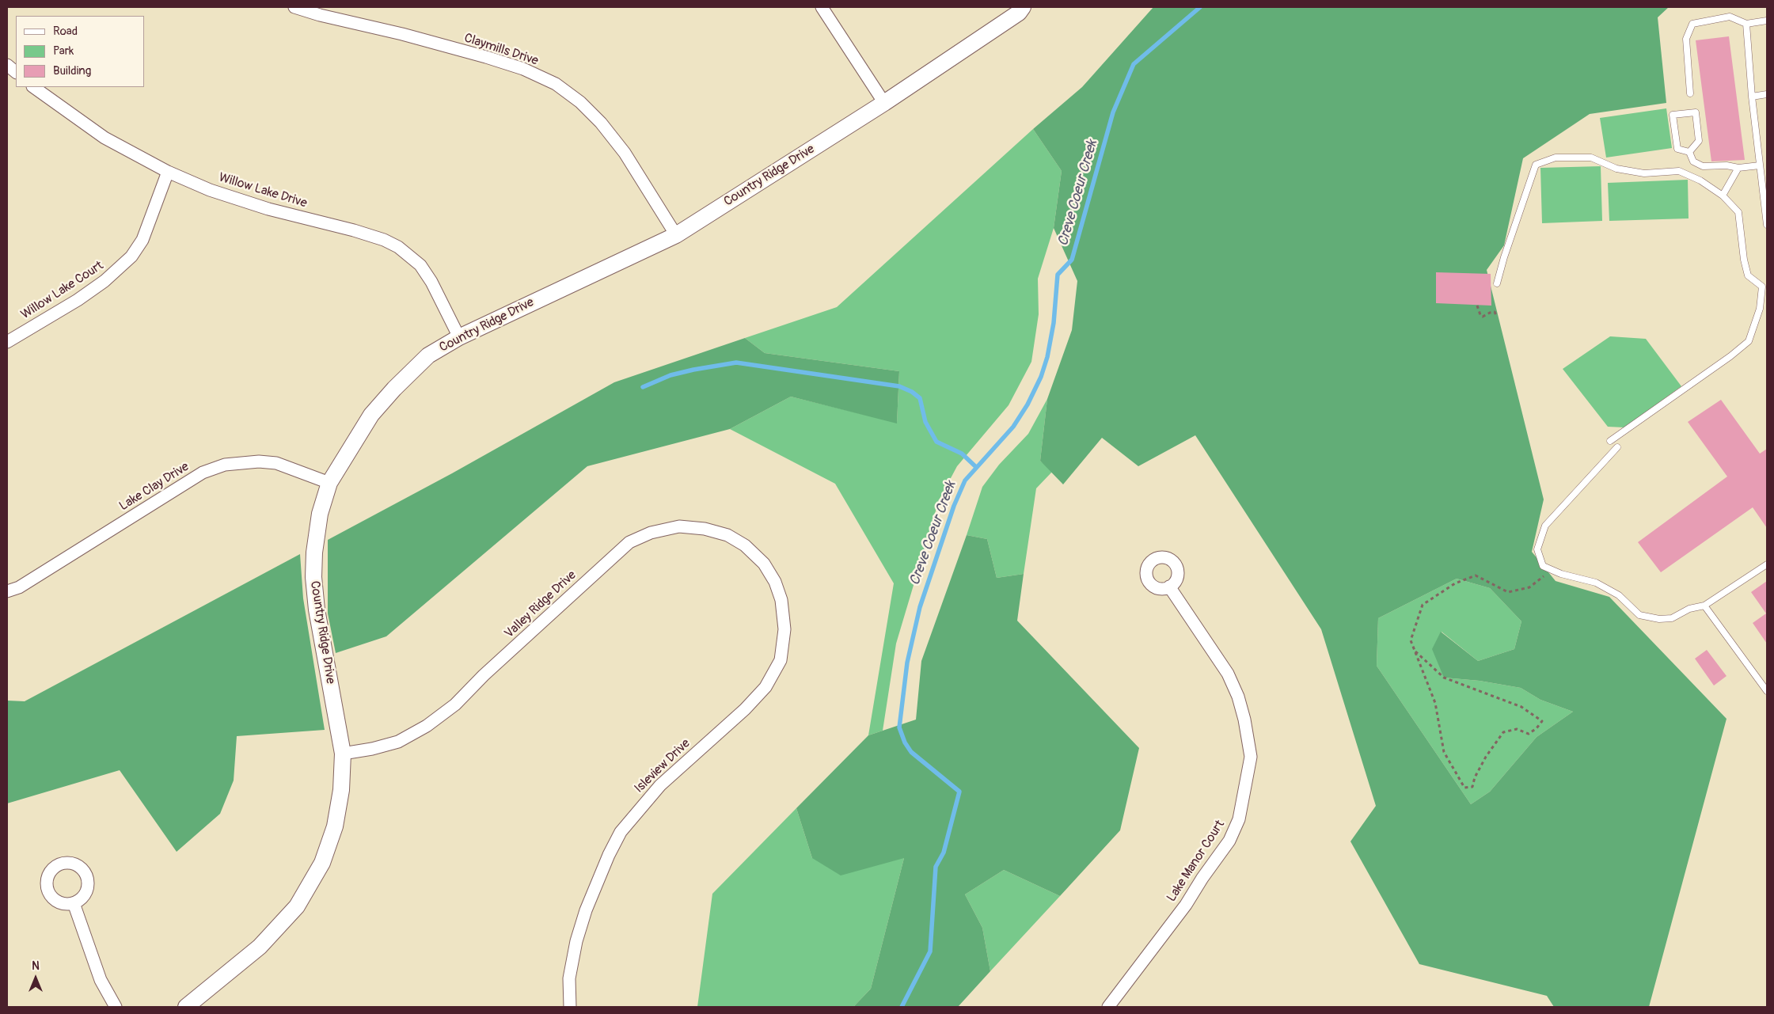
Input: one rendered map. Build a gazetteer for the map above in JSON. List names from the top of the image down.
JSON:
{
  "streets": {
    "street": [
      "Claymills Drive",
      "Country Ridge Drive",
      "Willow Lake Drive",
      "Willow Lake Court",
      "Lake Clay Drive",
      "Valley Ridge Drive",
      "Isleview Drive",
      "Lake Manor Court"
    ]
  },
  "crossings": [
    ["Claymills Drive", "Country Ridge Drive"],
    ["Country Ridge Drive", "Willow Lake Drive"],
    ["Country Ridge Drive", "Lake Clay Drive"],
    ["Country Ridge Drive", "Valley Ridge Drive"],
    ["Willow Lake Drive", "Willow Lake Court"],
    ["Valley Ridge Drive", "Isleview Drive"]
  ],
  "water": ["Creve Coeur Creek"],
  "legend": ["Road", "Park", "Building"],
  "north": "top"
}
